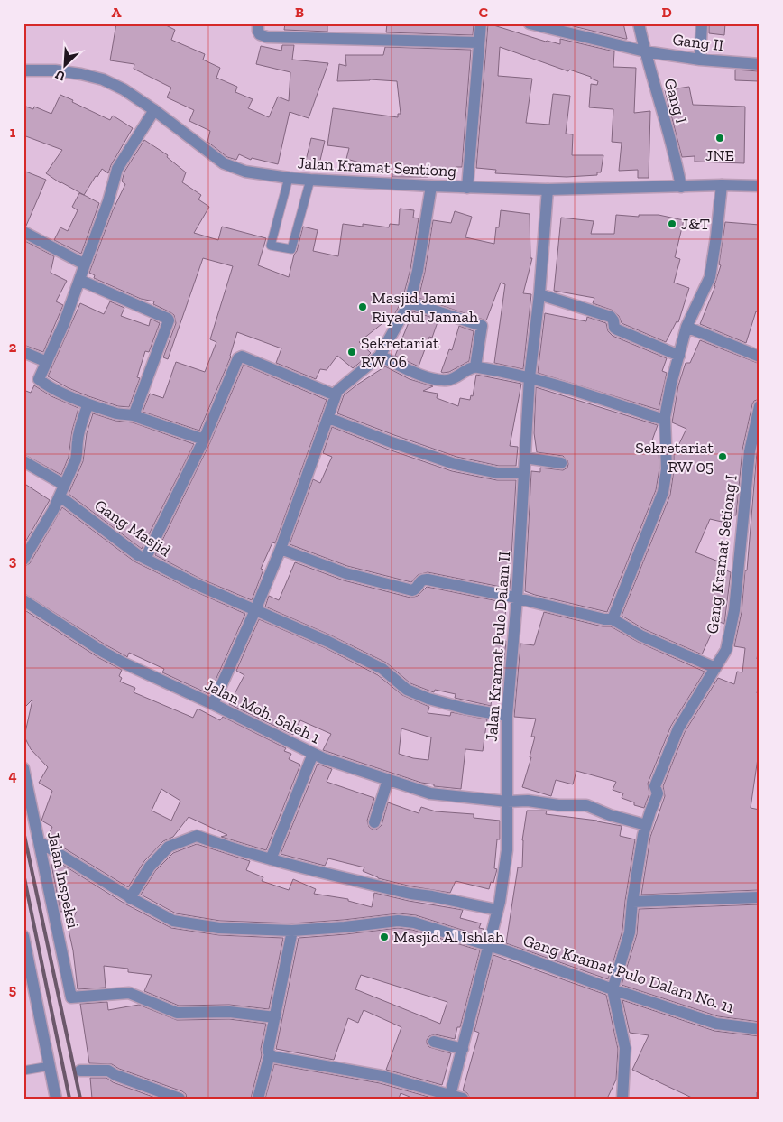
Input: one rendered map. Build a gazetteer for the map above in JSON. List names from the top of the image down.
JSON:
{
  "streets": {
    "street": [
      "Gang II",
      "Gang I",
      "Jalan Kramat Sentiong",
      "Gang Masjid",
      "Gang Kramat Setiong I",
      "Jalan Kramat Pulo Dalam II",
      "Jalan Moh. Saleh 1",
      "Jalan Inspeksi",
      "Gang Kramat Pulo Dalam No. 11"
    ]
  },
  "crossings": [
    ["Gang II", "Gang I"],
    ["Gang I", "Jalan Kramat Sentiong"],
    ["Jalan Kramat Sentiong", "Jalan Kramat Pulo Dalam II"],
    ["Gang Masjid", "Jalan Kramat Pulo Dalam II"],
    ["Gang Kramat Setiong I", "Jalan Moh. Saleh 1"],
    ["Gang Kramat Setiong I", "Gang Kramat Pulo Dalam No. 11"],
    ["Jalan Kramat Pulo Dalam II", "Jalan Moh. Saleh 1"],
    ["Jalan Kramat Pulo Dalam II", "Gang Kramat Pulo Dalam No. 11"],
    ["Jalan Inspeksi", "Gang Kramat Pulo Dalam No. 11"]
  ],
  "places": [
    "JNE",
    "J&T",
    "Masjid Jami Riyadul Jannah",
    "Sekretariat RW 06",
    "Sekretariat RW 05",
    "Masjid Al Ishlah"
  ],
  "north": "bottom left",
  "grid": {
    "columns": [
      "A",
      "B",
      "C",
      "D"
    ],
    "rows": [
      "1",
      "2",
      "3",
      "4",
      "5"
    ]
  }
}
